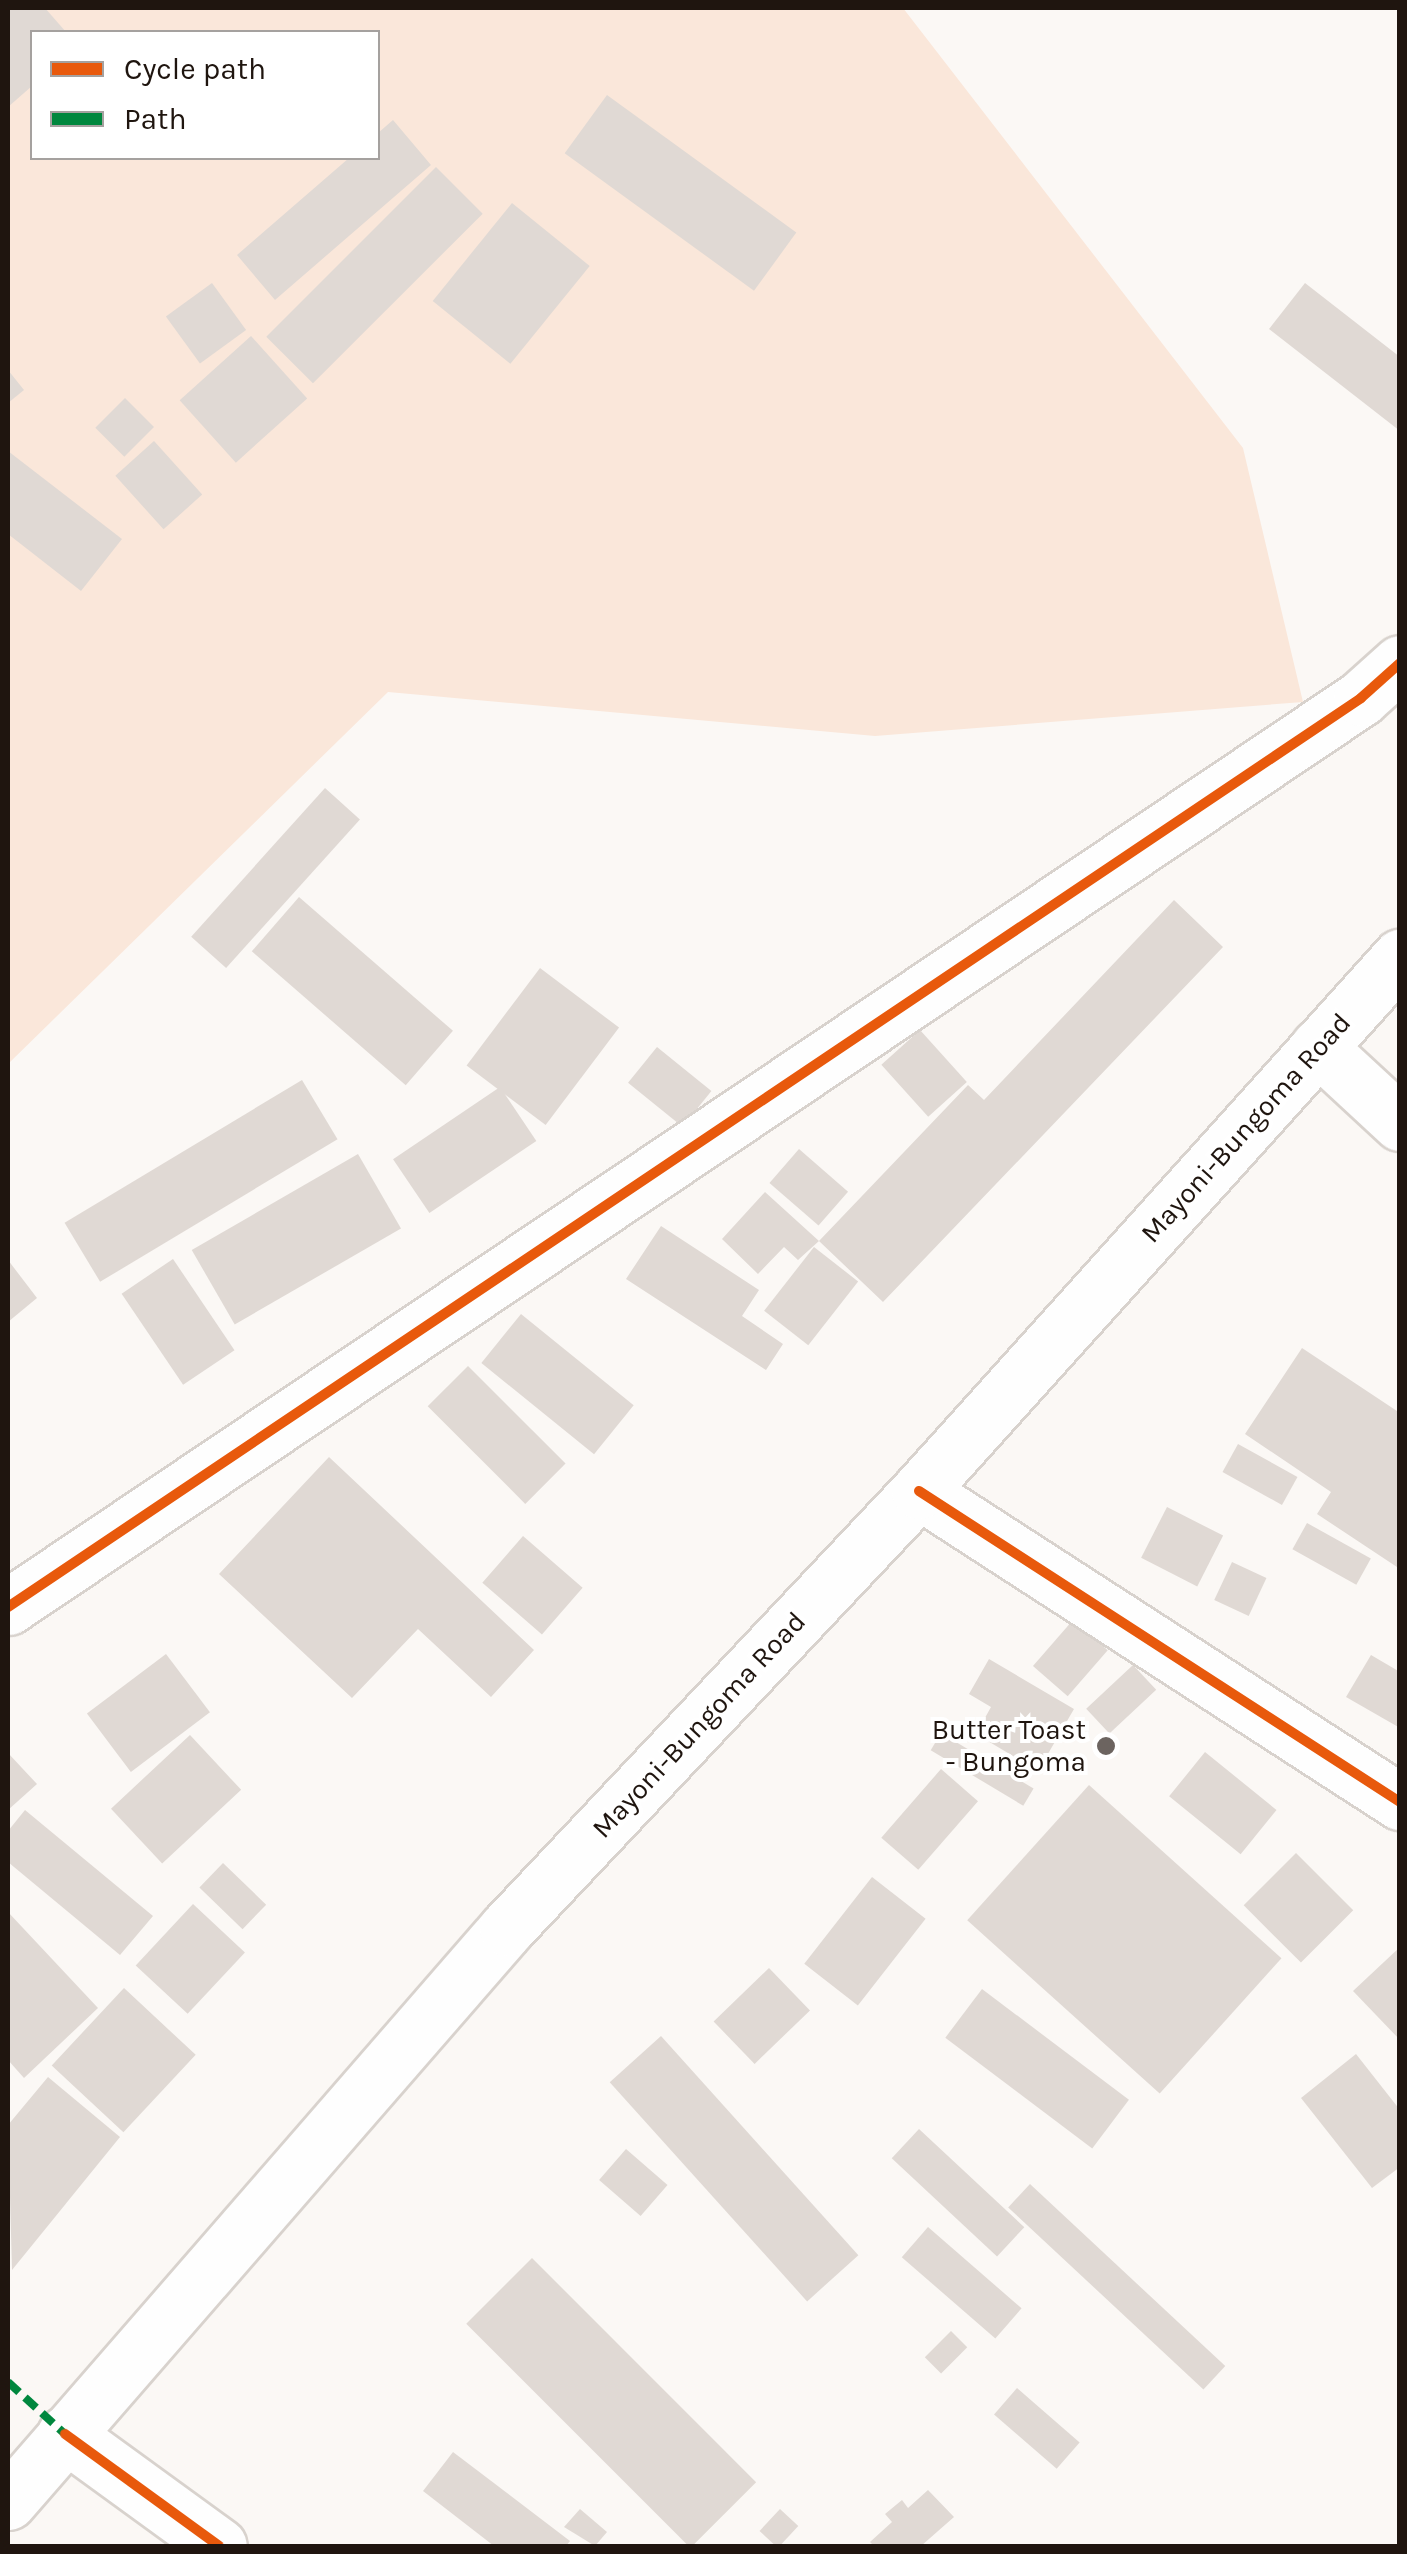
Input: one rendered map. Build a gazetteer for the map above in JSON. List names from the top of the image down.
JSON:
{
  "streets": {
    "street": ["Mayoni-Bungoma Road"]
  },
  "places": ["Butter Toast - Bungoma"],
  "legend": ["Cycle path", "Path"]
}
